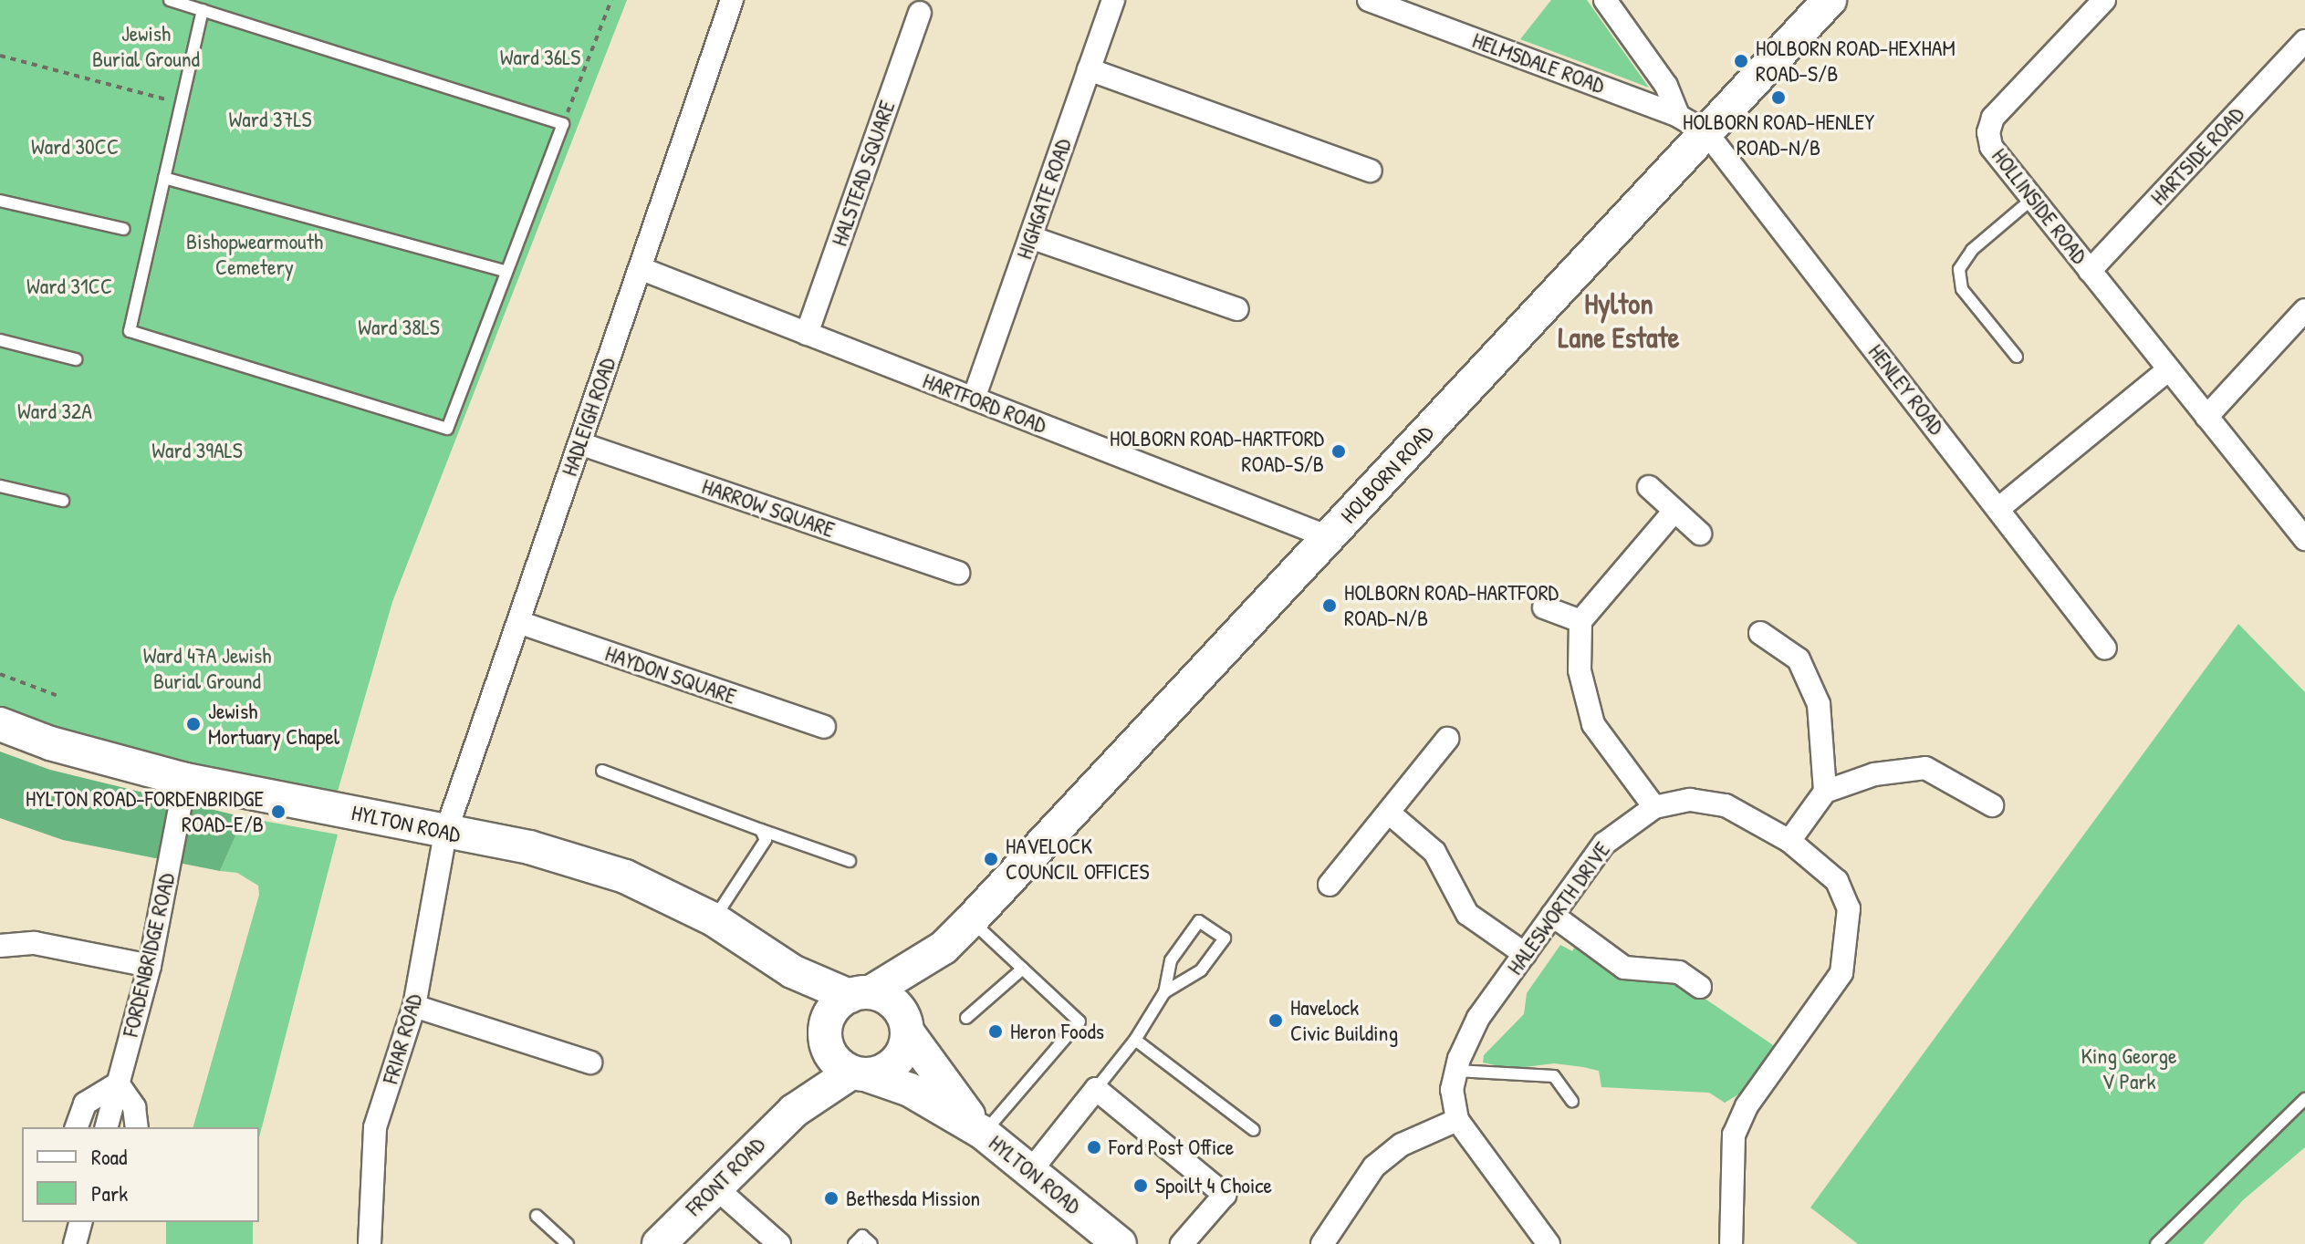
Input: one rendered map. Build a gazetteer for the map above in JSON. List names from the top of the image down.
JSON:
{
  "streets": {
    "main road": ["HOLBORN ROAD", "HYLTON ROAD", "FRONT ROAD"],
    "street": [
      "HELMSDALE ROAD",
      "HARTSIDE ROAD",
      "HALSTEAD SQUARE",
      "HIGHGATE ROAD",
      "HOLLINSIDE ROAD",
      "HENLEY ROAD",
      "HARTFORD ROAD",
      "HADLEIGH ROAD",
      "HARROW SQUARE",
      "HAYDON SQUARE",
      "HALESWORTH DRIVE",
      "FORDENBRIDGE ROAD",
      "FRIAR ROAD"
    ]
  },
  "crossings": [
    ["HELMSDALE ROAD", "HENLEY ROAD"],
    ["HELMSDALE ROAD", "HOLBORN ROAD"],
    ["HARTSIDE ROAD", "HOLLINSIDE ROAD"],
    ["HALSTEAD SQUARE", "HARTFORD ROAD"],
    ["HIGHGATE ROAD", "HARTFORD ROAD"],
    ["HENLEY ROAD", "HOLBORN ROAD"],
    ["HARTFORD ROAD", "HADLEIGH ROAD"],
    ["HARTFORD ROAD", "HOLBORN ROAD"],
    ["HADLEIGH ROAD", "HARROW SQUARE"],
    ["HADLEIGH ROAD", "HAYDON SQUARE"],
    ["HADLEIGH ROAD", "HYLTON ROAD"],
    ["HADLEIGH ROAD", "FRIAR ROAD"],
    ["HOLBORN ROAD", "HYLTON ROAD"],
    ["HOLBORN ROAD", "FRONT ROAD"],
    ["HYLTON ROAD", "FORDENBRIDGE ROAD"],
    ["HYLTON ROAD", "FRIAR ROAD"],
    ["HYLTON ROAD", "FRONT ROAD"]
  ],
  "districts": ["Hylton Lane Estate"],
  "parks": [
    "Jewish Burial Ground",
    "Ward 36LS",
    "Ward 37LS",
    "Ward 30CC",
    "Bishopwearmouth Cemetery",
    "Ward 31CC",
    "Ward 38LS",
    "Ward 32A",
    "Ward 39ALS",
    "Ward 47A Jewish Burial Ground",
    "King George V Park"
  ],
  "places": [
    "HOLBORN ROAD-HEXHAM ROAD-S/B",
    "HOLBORN ROAD-HENLEY ROAD-N/B",
    "HOLBORN ROAD-HARTFORD ROAD-S/B",
    "HOLBORN ROAD-HARTFORD ROAD-N/B",
    "Jewish Mortuary Chapel",
    "HYLTON ROAD-FORDENBRIDGE ROAD-E/B",
    "HAVELOCK COUNCIL OFFICES",
    "Havelock Civic Building",
    "Heron Foods",
    "Ford Post Office",
    "Spoilt 4 Choice",
    "Bethesda Mission"
  ],
  "legend": ["Road", "Park"]
}
